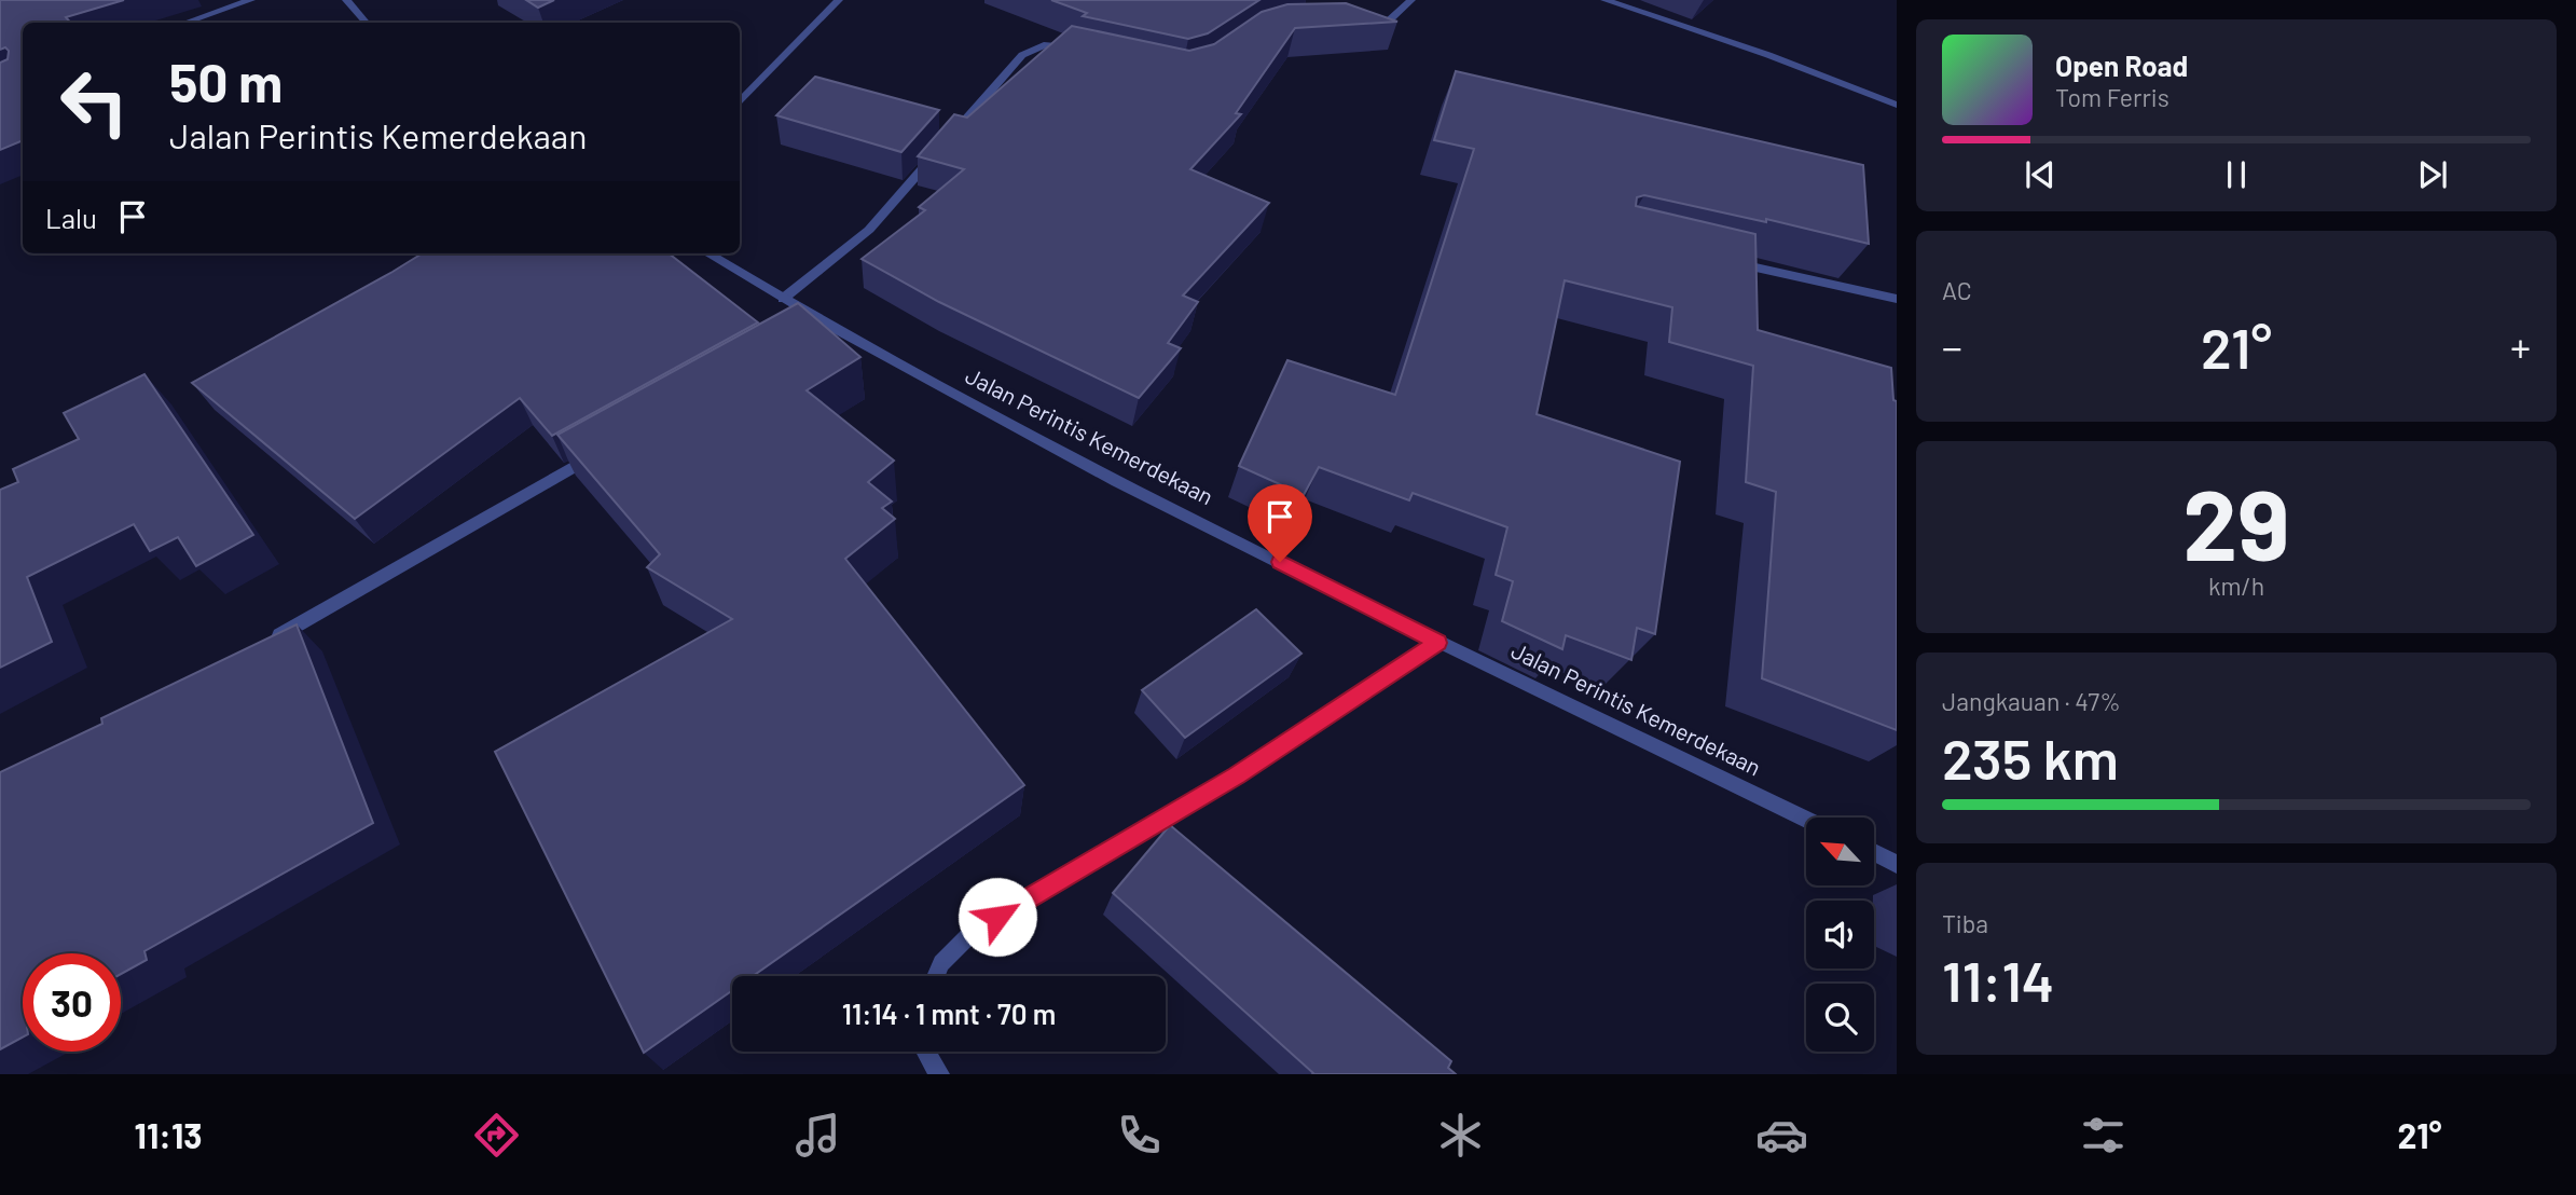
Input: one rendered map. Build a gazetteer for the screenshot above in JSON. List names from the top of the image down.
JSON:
{
  "streets": {
    "street": ["Jalan Perintis Kemerdekaan"]
  },
  "north": "top left",
  "page": {
    "turn": ["50 m", "Jalan Perintis Kemerdekaan"],
    "song": ["Open Road", "Tom Ferris"],
    "then": "Lalu",
    "tile": [
      "AC",
      ["29", "km/h"],
      ["Jangkauan · 47%", "235 km"],
      ["Tiba", "11:14"]
    ],
    "heat": ["−", "21°", "+"],
    "limit": "30",
    "trip": "11:14 · 1 mnt · 70 m",
    "tabs": ["11:13", "21°"]
  }
}
